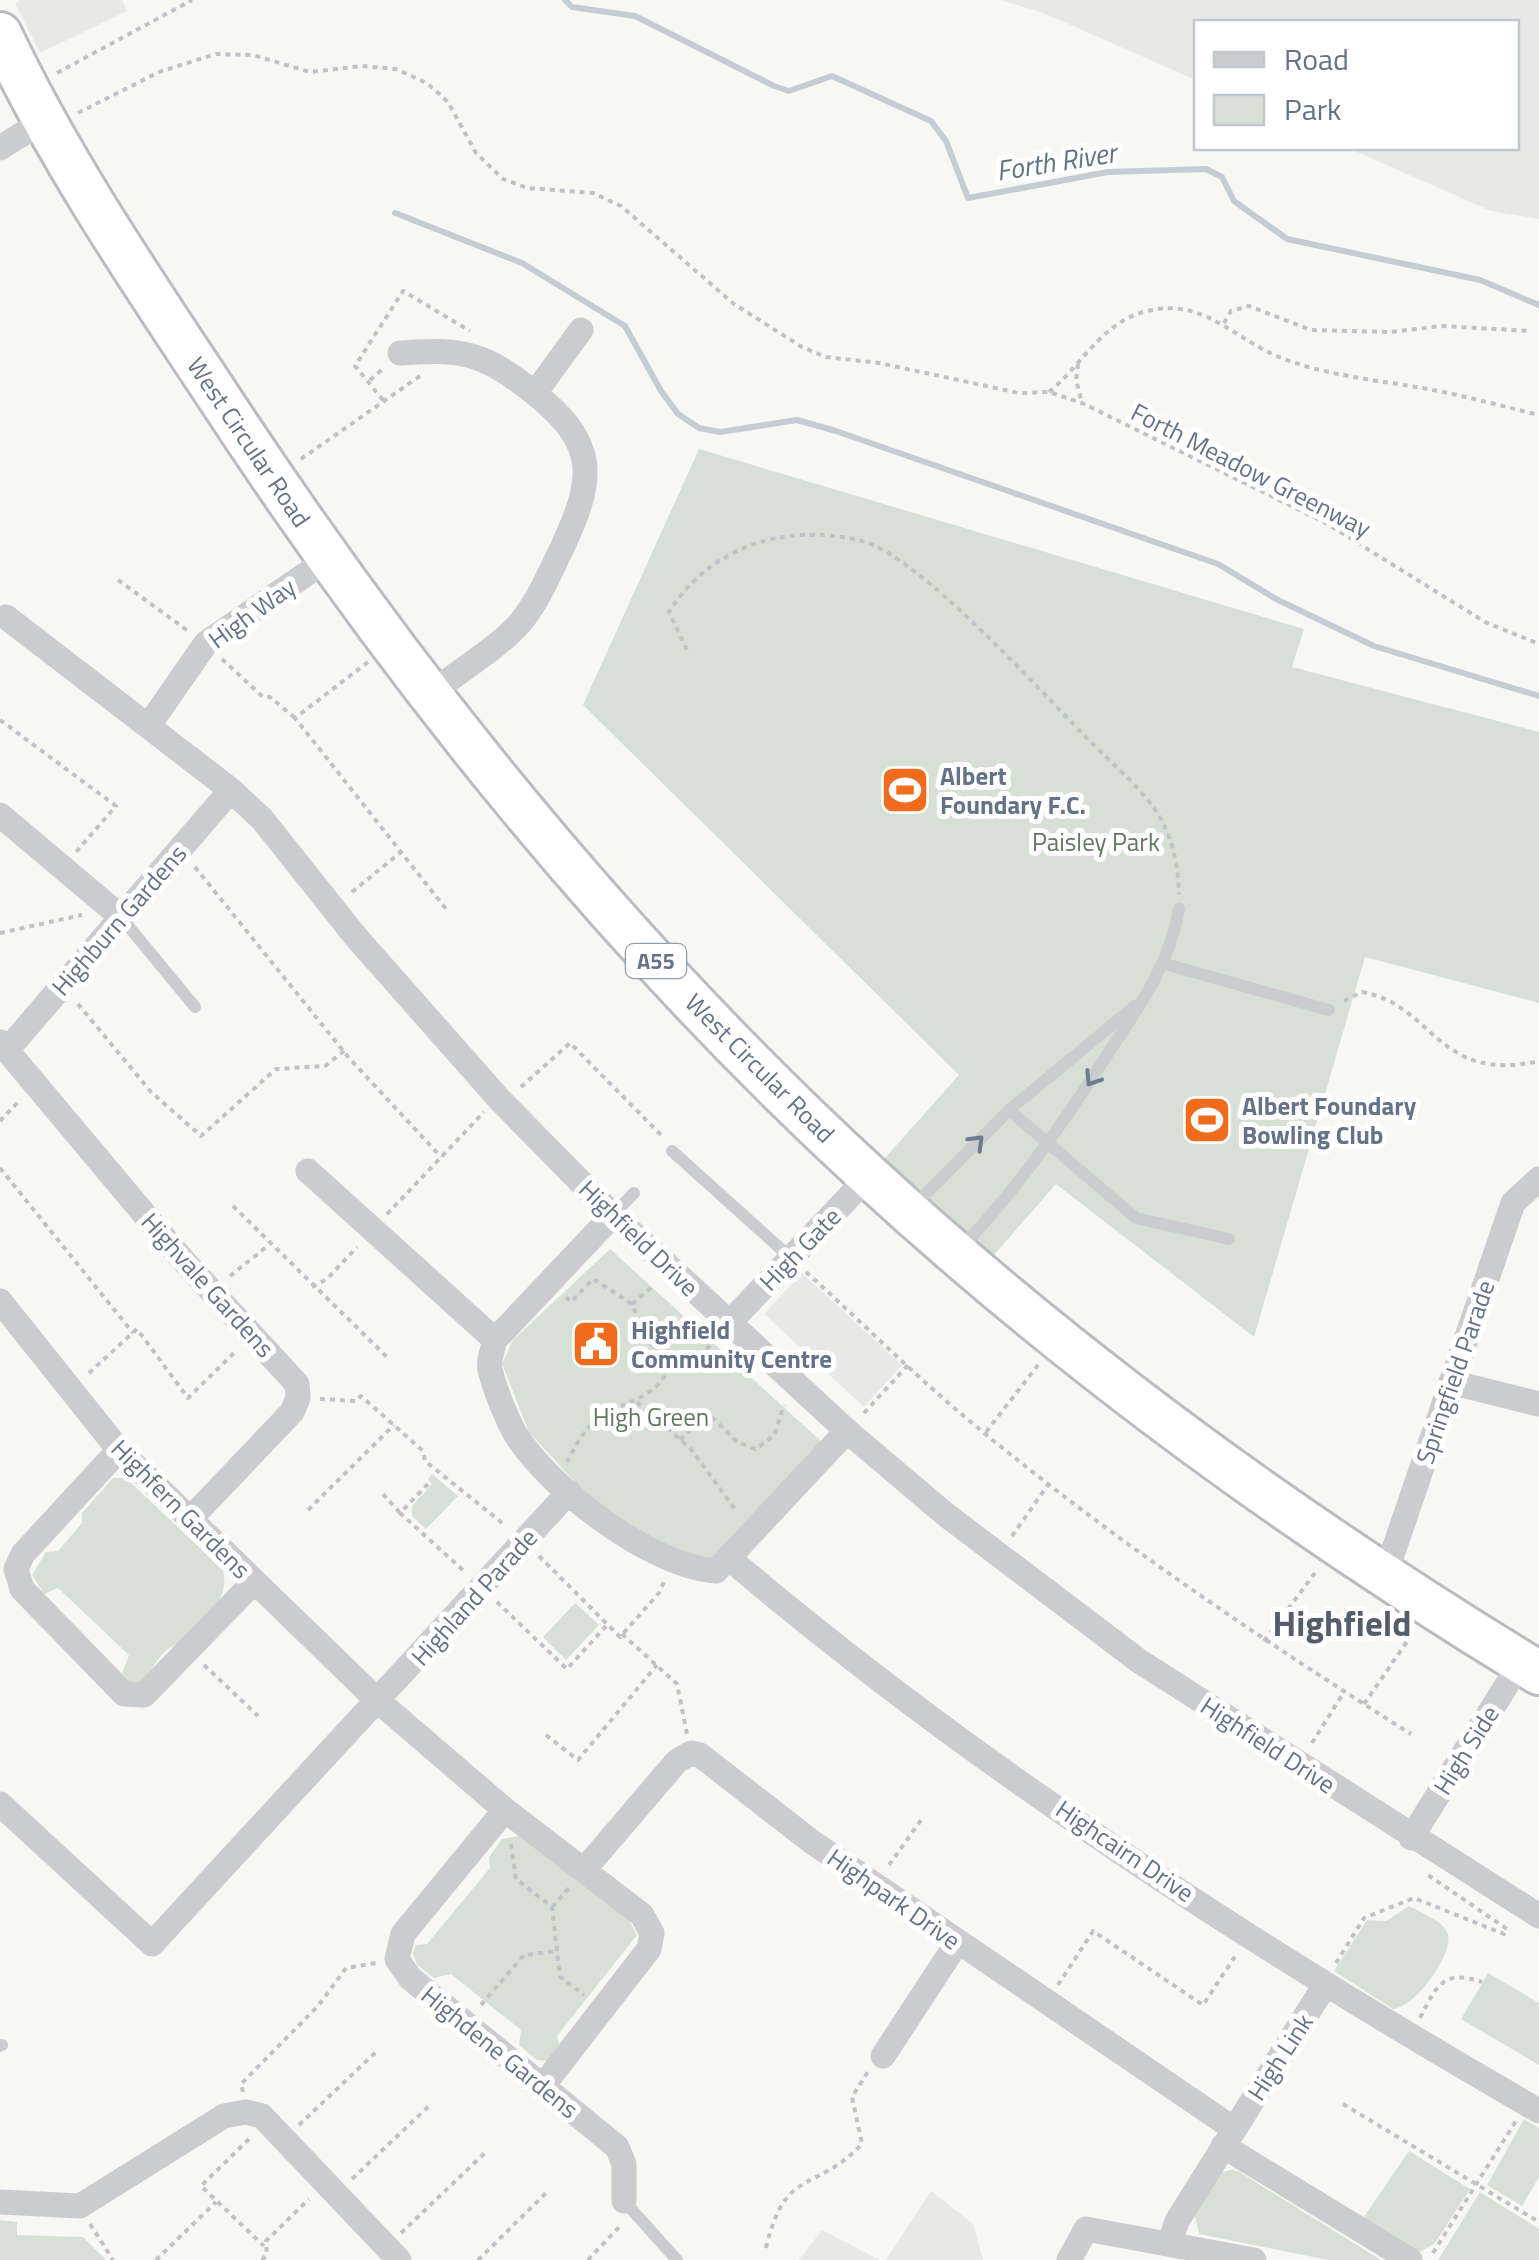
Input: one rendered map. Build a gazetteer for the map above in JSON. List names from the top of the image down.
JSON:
{
  "streets": {
    "highway": ["West Circular Road", "A55"],
    "street": [
      "High Way",
      "Highburn Gardens",
      "Highfield Drive",
      "High Gate",
      "Highvale Gardens",
      "Springfield Parade",
      "Highfern Gardens",
      "Highland Parade",
      "High Side",
      "Highcairn Drive",
      "Highpark Drive",
      "Highdene Gardens",
      "High Link"
    ],
    "path": ["Forth Meadow Greenway"]
  },
  "crossings": [
    ["West Circular Road", "Forth Meadow Greenway"],
    ["West Circular Road", "High Way"],
    ["West Circular Road", "High Gate"],
    ["West Circular Road", "Springfield Parade"],
    ["West Circular Road", "High Side"],
    ["High Way", "Highfield Drive"],
    ["Highburn Gardens", "Highfield Drive"],
    ["Highburn Gardens", "Highvale Gardens"],
    ["Highfield Drive", "High Gate"],
    ["Highfield Drive", "High Side"],
    ["Highfern Gardens", "Highland Parade"],
    ["Highfern Gardens", "Highdene Gardens"],
    ["Highcairn Drive", "High Link"],
    ["Highpark Drive", "High Link"]
  ],
  "districts": ["Highfield"],
  "water": ["Forth River"],
  "parks": ["Paisley Park", "High Green"],
  "places": {
    "sports": ["Albert Foundary F.C.", "Albert Foundary Bowling Club"],
    "public building": ["Highfield Community Centre"]
  },
  "legend": ["Road", "Park"]
}
